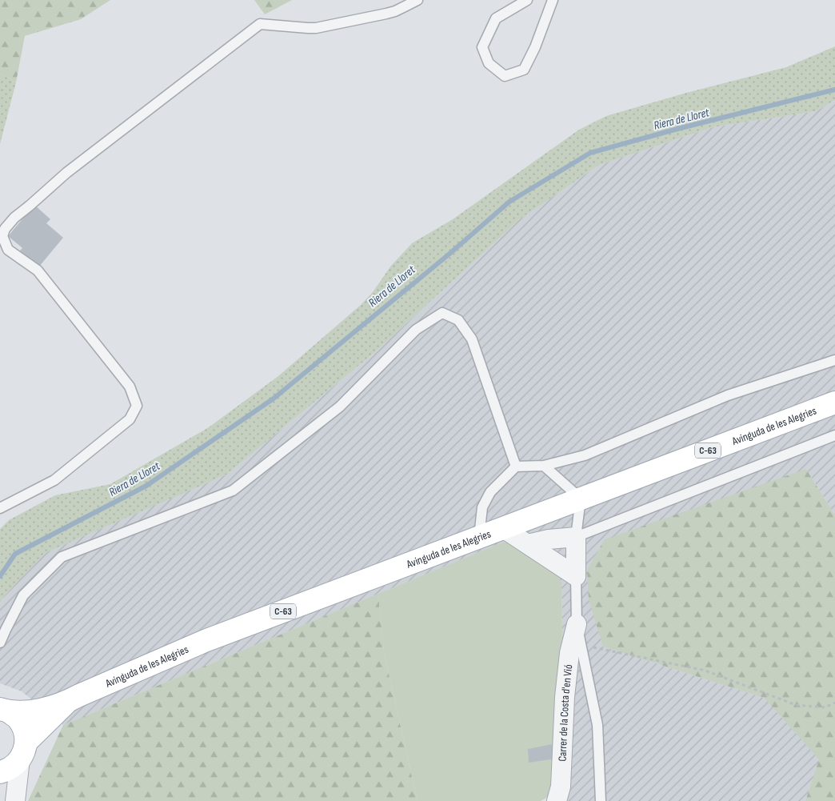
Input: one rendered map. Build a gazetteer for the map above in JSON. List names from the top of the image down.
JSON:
{
  "streets": {
    "main road": ["Avinguda de les Alegries", "C-63"],
    "street": ["Carrer de la Costa d'en Vió"]
  },
  "crossings": [
    ["Avinguda de les Alegries", "C-63"]
  ],
  "water": ["Riera de Lloret"]
}
